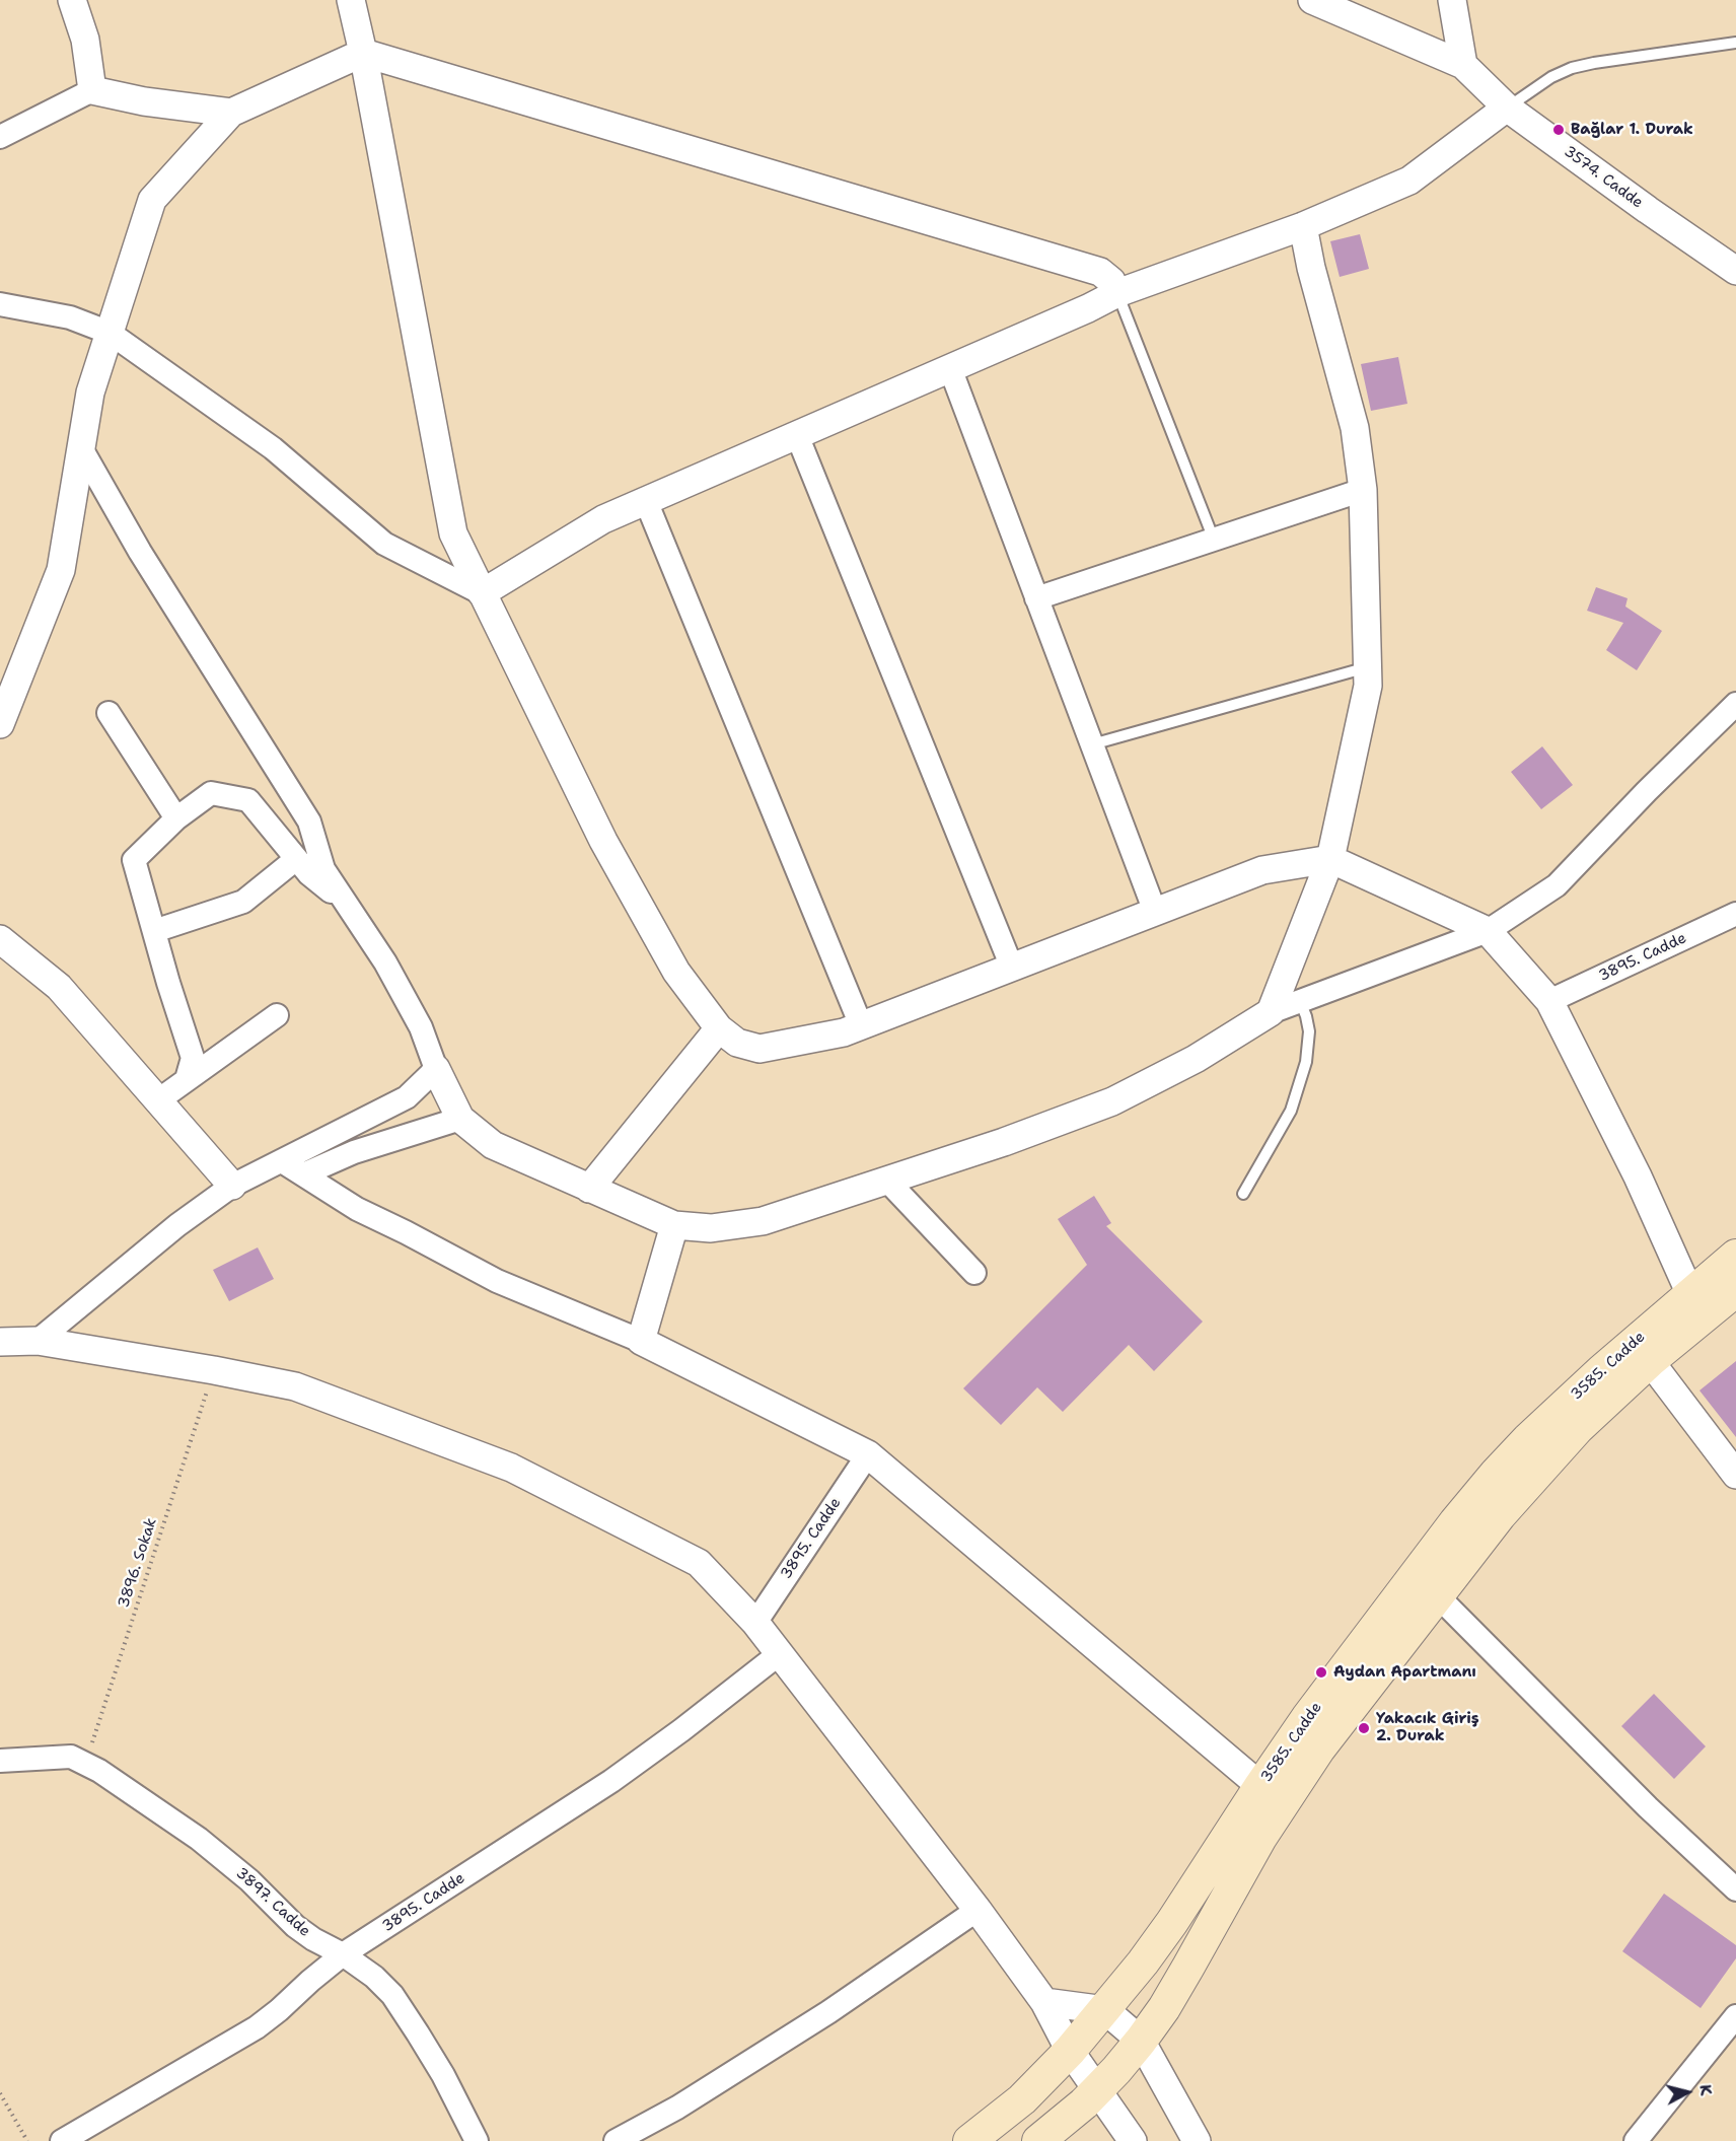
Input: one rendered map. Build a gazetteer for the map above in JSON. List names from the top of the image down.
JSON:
{
  "streets": {
    "main road": ["3585. Cadde"],
    "street": ["3574. Cadde", "3895. Cadde", "3897. Cadde"],
    "path": ["3896. Sokak"]
  },
  "crossings": [
    ["3895. Cadde", "3897. Cadde"],
    ["3896. Sokak", "3897. Cadde"]
  ],
  "places": ["Bağlar 1. Durak", "Aydan Apartmanı", "Yakacık Giriş 2. Durak"],
  "north": "right"
}
